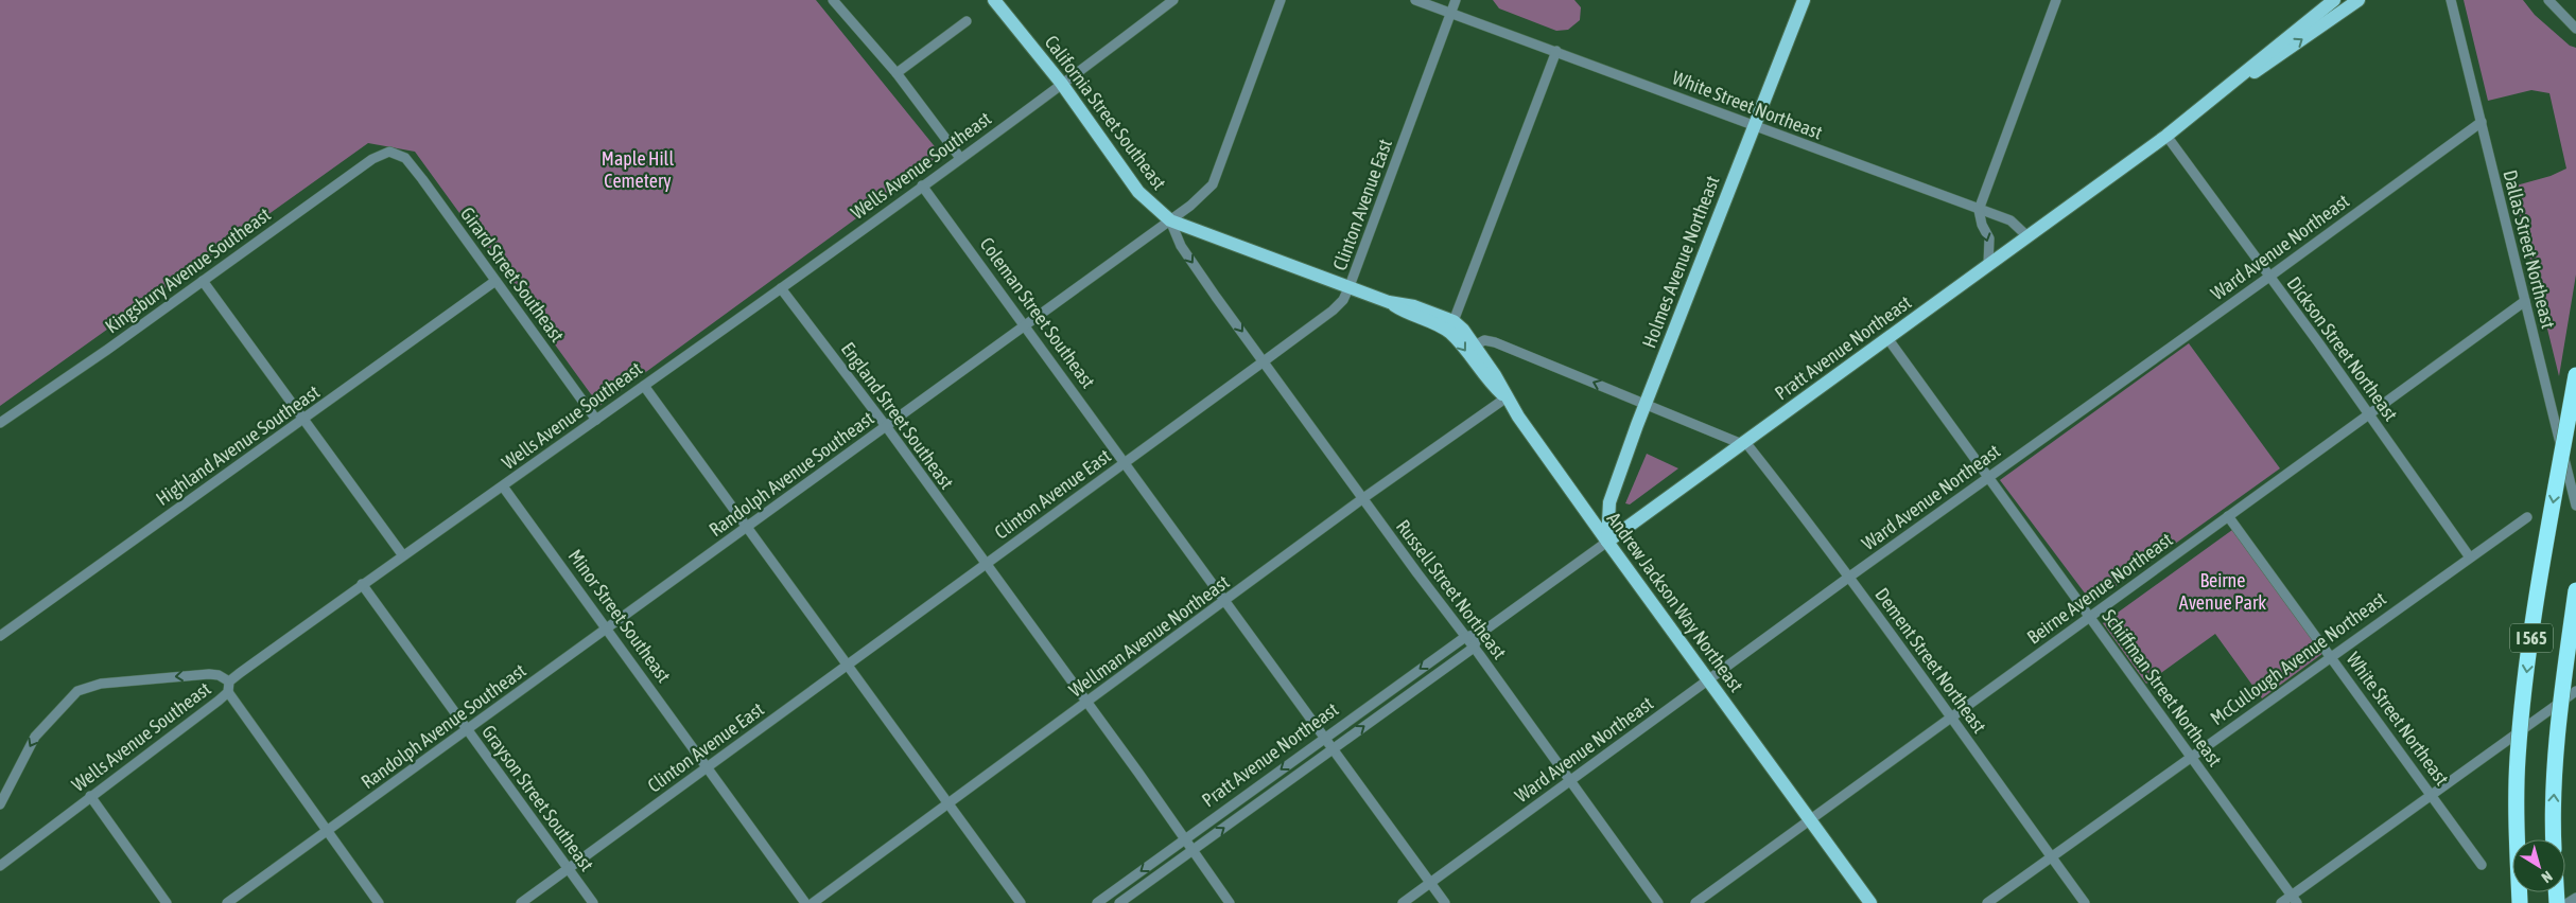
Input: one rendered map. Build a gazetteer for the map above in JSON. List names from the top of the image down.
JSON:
{
  "streets": {
    "highway": ["I 565"],
    "main road": [
      "California Street Southeast",
      "Holmes Avenue Northeast",
      "Pratt Avenue Northeast",
      "Andrew Jackson Way Northeast"
    ],
    "street": [
      "White Street Northeast",
      "Wells Avenue Southeast",
      "Clinton Avenue East",
      "Ward Avenue Northeast",
      "Dallas Street Northeast",
      "Kingsbury Avenue Southeast",
      "Girard Street Southeast",
      "Coleman Street Southeast",
      "Dickson Street Northeast",
      "England Street Southeast",
      "Highland Avenue Southeast",
      "Randolph Avenue Southeast",
      "Beirne Avenue Northeast",
      "Russell Street Northeast",
      "Minor Street Southeast",
      "Wellman Avenue Northeast",
      "McCullough Avenue Northeast",
      "Dement Street Northeast",
      "Schiffman Street Northeast",
      "Grayson Street Southeast"
    ]
  },
  "crossings": [
    ["White Street Northeast", "Clinton Avenue East"],
    ["White Street Northeast", "Holmes Avenue Northeast"],
    ["White Street Northeast", "Pratt Avenue Northeast"],
    ["White Street Northeast", "Beirne Avenue Northeast"],
    ["White Street Northeast", "McCullough Avenue Northeast"],
    ["California Street Southeast", "Wells Avenue Southeast"],
    ["California Street Southeast", "Clinton Avenue East"],
    ["California Street Southeast", "Randolph Avenue Southeast"],
    ["California Street Southeast", "Russell Street Northeast"],
    ["Wells Avenue Southeast", "Girard Street Southeast"],
    ["Wells Avenue Southeast", "Coleman Street Southeast"],
    ["Wells Avenue Southeast", "England Street Southeast"],
    ["Wells Avenue Southeast", "Minor Street Southeast"],
    ["Wells Avenue Southeast", "Grayson Street Southeast"],
    ["Clinton Avenue East", "Coleman Street Southeast"],
    ["Clinton Avenue East", "England Street Southeast"],
    ["Clinton Avenue East", "Russell Street Northeast"],
    ["Clinton Avenue East", "Minor Street Southeast"],
    ["Clinton Avenue East", "Grayson Street Southeast"],
    ["Ward Avenue Northeast", "Dallas Street Northeast"],
    ["Ward Avenue Northeast", "Coleman Street Southeast"],
    ["Ward Avenue Northeast", "Dickson Street Northeast"],
    ["Ward Avenue Northeast", "Russell Street Northeast"],
    ["Ward Avenue Northeast", "Andrew Jackson Way Northeast"],
    ["Ward Avenue Northeast", "Dement Street Northeast"],
    ["Ward Avenue Northeast", "Schiffman Street Northeast"],
    ["Dallas Street Northeast", "Beirne Avenue Northeast"],
    ["Holmes Avenue Northeast", "Pratt Avenue Northeast"],
    ["Holmes Avenue Northeast", "Andrew Jackson Way Northeast"],
    ["Holmes Avenue Northeast", "Dement Street Northeast"],
    ["Kingsbury Avenue Southeast", "Girard Street Southeast"],
    ["Girard Street Southeast", "Highland Avenue Southeast"],
    ["Coleman Street Southeast", "Pratt Avenue Northeast"],
    ["Coleman Street Southeast", "Randolph Avenue Southeast"],
    ["Coleman Street Southeast", "Wellman Avenue Northeast"],
    ["Pratt Avenue Northeast", "Dickson Street Northeast"],
    ["Pratt Avenue Northeast", "England Street Southeast"],
    ["Pratt Avenue Northeast", "Russell Street Northeast"],
    ["Pratt Avenue Northeast", "Andrew Jackson Way Northeast"],
    ["Pratt Avenue Northeast", "Dement Street Northeast"],
    ["Pratt Avenue Northeast", "Schiffman Street Northeast"],
    ["Dickson Street Northeast", "Beirne Avenue Northeast"],
    ["Dickson Street Northeast", "McCullough Avenue Northeast"],
    ["England Street Southeast", "Randolph Avenue Southeast"],
    ["England Street Southeast", "Wellman Avenue Northeast"],
    ["Randolph Avenue Southeast", "Russell Street Northeast"],
    ["Randolph Avenue Southeast", "Minor Street Southeast"],
    ["Randolph Avenue Southeast", "Grayson Street Southeast"],
    ["Beirne Avenue Northeast", "Andrew Jackson Way Northeast"],
    ["Beirne Avenue Northeast", "Dement Street Northeast"],
    ["Beirne Avenue Northeast", "Schiffman Street Northeast"],
    ["Russell Street Northeast", "Wellman Avenue Northeast"],
    ["Andrew Jackson Way Northeast", "Wellman Avenue Northeast"],
    ["Andrew Jackson Way Northeast", "Dement Street Northeast"],
    ["McCullough Avenue Northeast", "Dement Street Northeast"],
    ["McCullough Avenue Northeast", "Schiffman Street Northeast"]
  ],
  "parks": ["Maple Hill Cemetery", "Beirne Avenue Park"],
  "north": "bottom right"
}
